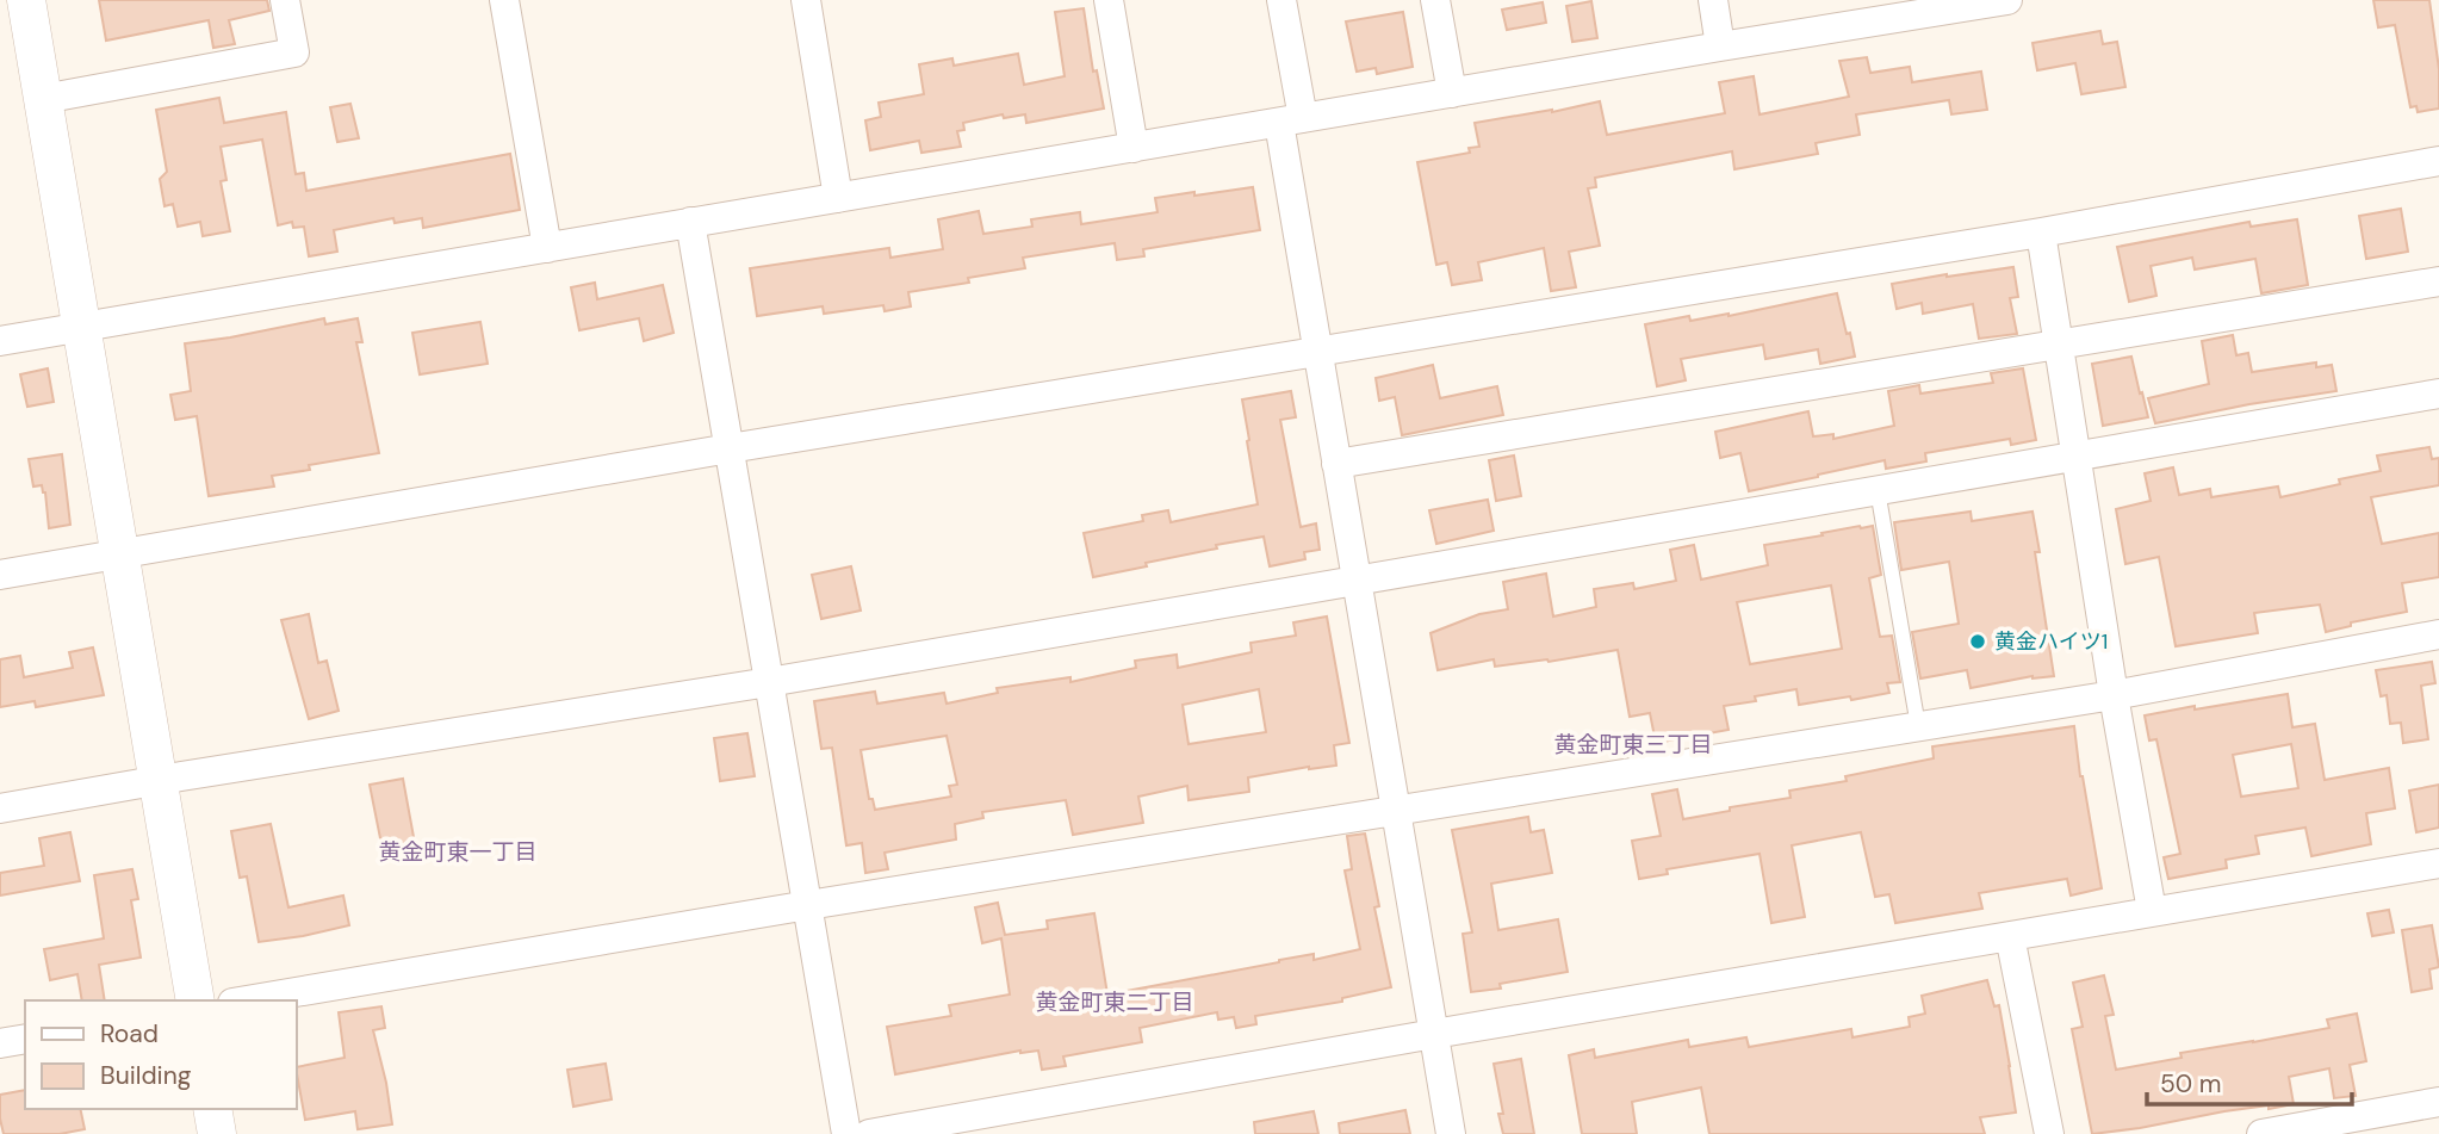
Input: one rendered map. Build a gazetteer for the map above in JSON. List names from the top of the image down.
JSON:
{
  "districts": ["黄金町東三丁目", "黄金町東一丁目", "黄金町東二丁目"],
  "places": ["黄金ハイツ1"],
  "legend": ["Road", "Building"],
  "scale_bar": "50 m"
}
